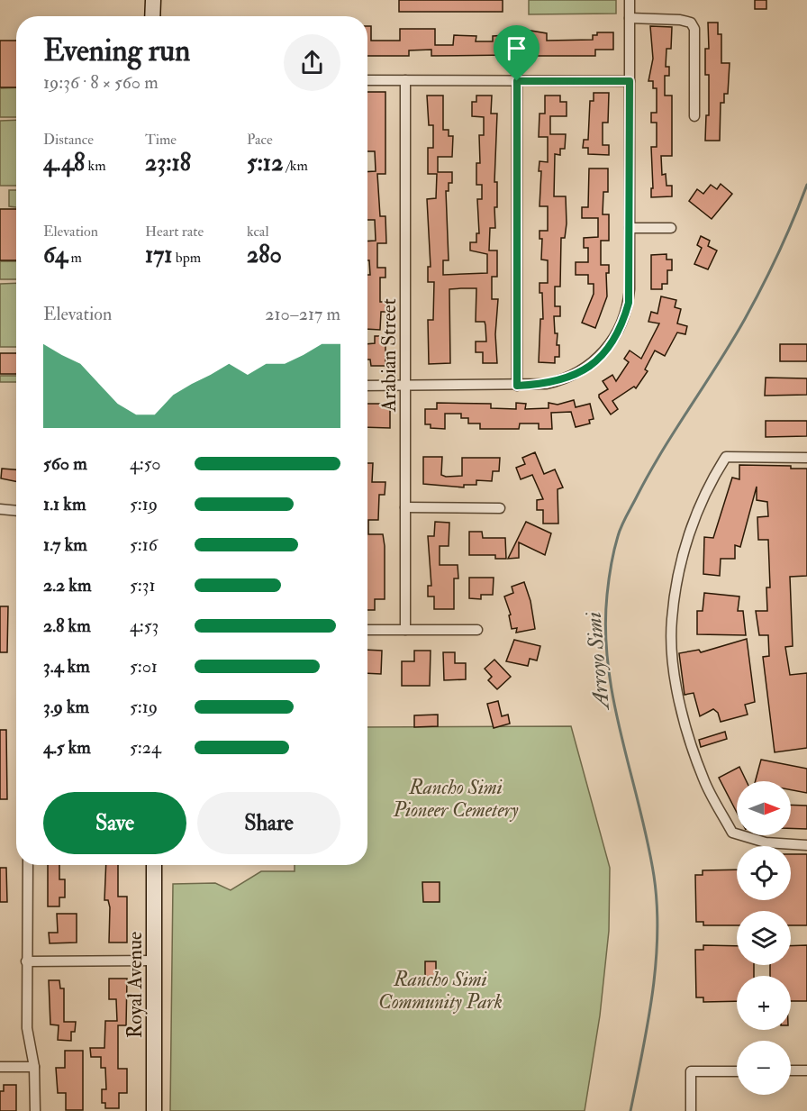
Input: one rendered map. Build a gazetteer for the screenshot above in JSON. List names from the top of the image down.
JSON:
{
  "streets": {
    "main road": ["Royal Avenue"],
    "street": ["Arabian Street"]
  },
  "water": ["Arroyo Simi"],
  "parks": ["Rancho Simi Pioneer Cemetery", "Rancho Simi Community Park"],
  "north": "right",
  "page": {
    "heading": ["Evening run", "19:36 · 8 × 560 m"],
    "stats": [
      ["Distance", "4.48 km"],
      ["Time", "23:18"],
      ["Pace", "5:12 /km"],
      ["Elevation", "64 m"],
      ["Heart rate", "171 bpm"],
      ["kcal", "280"]
    ],
    "chart": ["Elevation", "210–217 m"],
    "list": [
      {
        "name": "560 m",
        "note": "4:50"
      },
      {
        "name": "1.1 km",
        "note": "5:19"
      },
      {
        "name": "1.7 km",
        "note": "5:16"
      },
      {
        "name": "2.2 km",
        "note": "5:31"
      },
      {
        "name": "2.8 km",
        "note": "4:53"
      },
      {
        "name": "3.4 km",
        "note": "5:01"
      },
      {
        "name": "3.9 km",
        "note": "5:19"
      },
      {
        "name": "4.5 km",
        "note": "5:24"
      }
    ],
    "map_buttons": ["+", "−"],
    "buttons": ["Save", "Share"]
  }
}
